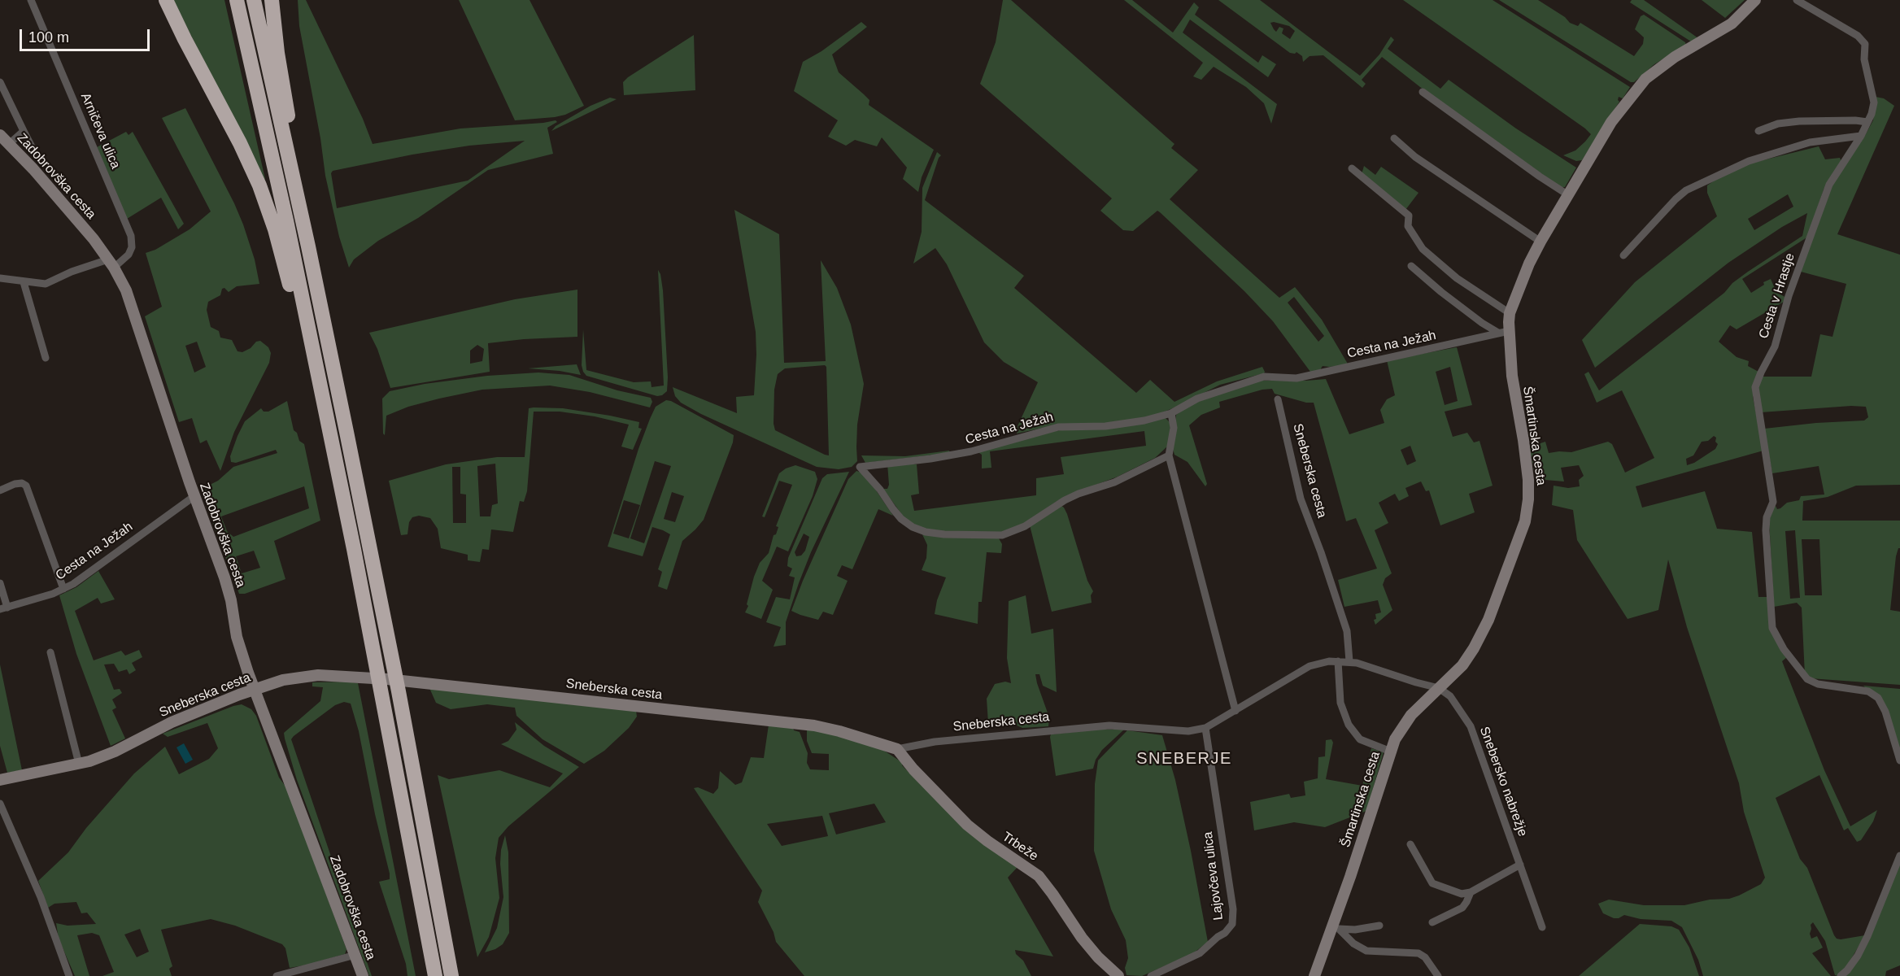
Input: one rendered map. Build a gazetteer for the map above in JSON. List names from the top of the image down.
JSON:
{
  "streets": {
    "main road": [
      "Zadobrovška cesta",
      "Šmartinska cesta",
      "Sneberska cesta",
      "Trbeže"
    ],
    "street": [
      "Arničeva ulica",
      "Cesta v Hrastje",
      "Cesta na Ježah",
      "Snebersko nabrežje",
      "Lajovčeva ulica"
    ]
  },
  "crossings": [
    ["Arničeva ulica", "Zadobrovška cesta"],
    ["Zadobrovška cesta", "Cesta na Ježah"],
    ["Zadobrovška cesta", "Sneberska cesta"],
    ["Cesta na Ježah", "Šmartinska cesta"],
    ["Šmartinska cesta", "Sneberska cesta"],
    ["Šmartinska cesta", "Snebersko nabrežje"],
    ["Sneberska cesta", "Snebersko nabrežje"],
    ["Sneberska cesta", "Trbeže"],
    ["Sneberska cesta", "Lajovčeva ulica"]
  ],
  "districts": ["SNEBERJE"],
  "scale_bar": "100 m"
}
